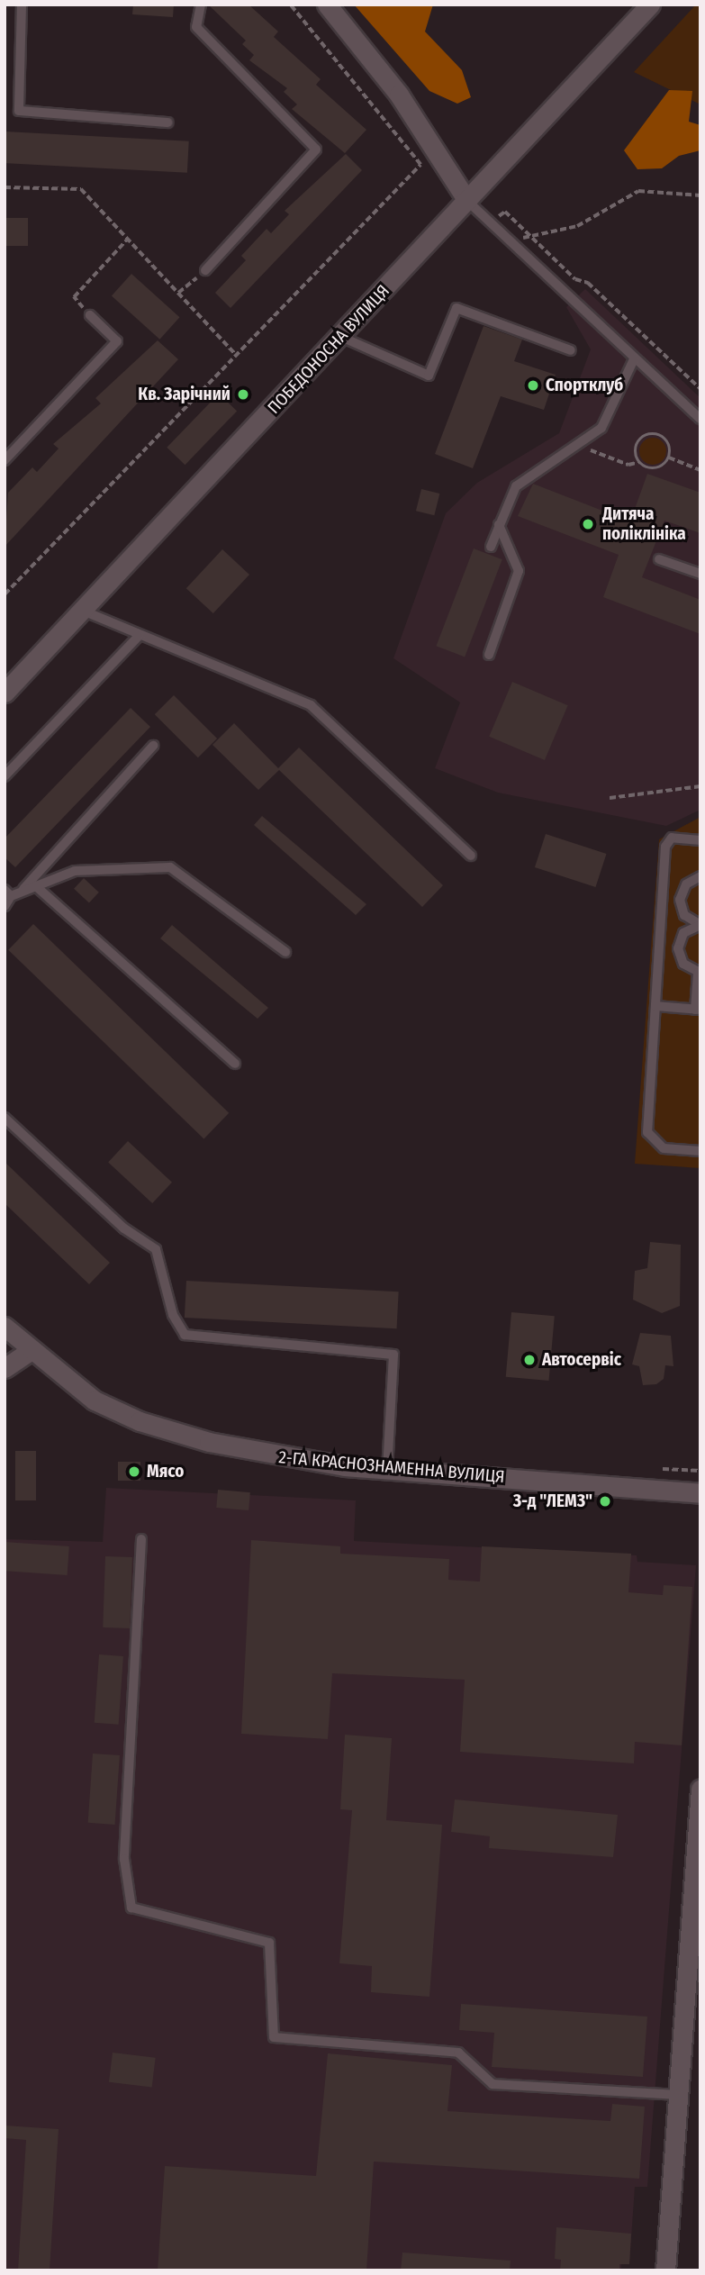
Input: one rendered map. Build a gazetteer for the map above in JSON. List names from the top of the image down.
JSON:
{
  "streets": {
    "street": ["ПОБЕДОНОСНА ВУЛИЦЯ", "2-ГА КРАСНОЗНАМЕННА ВУЛИЦЯ"]
  },
  "places": [
    "Спортклуб",
    "Кв. Зарічний",
    "Дитяча поліклініка",
    "Автосервіс",
    "Мясо",
    "З-д \"ЛЕМЗ\""
  ]
}
